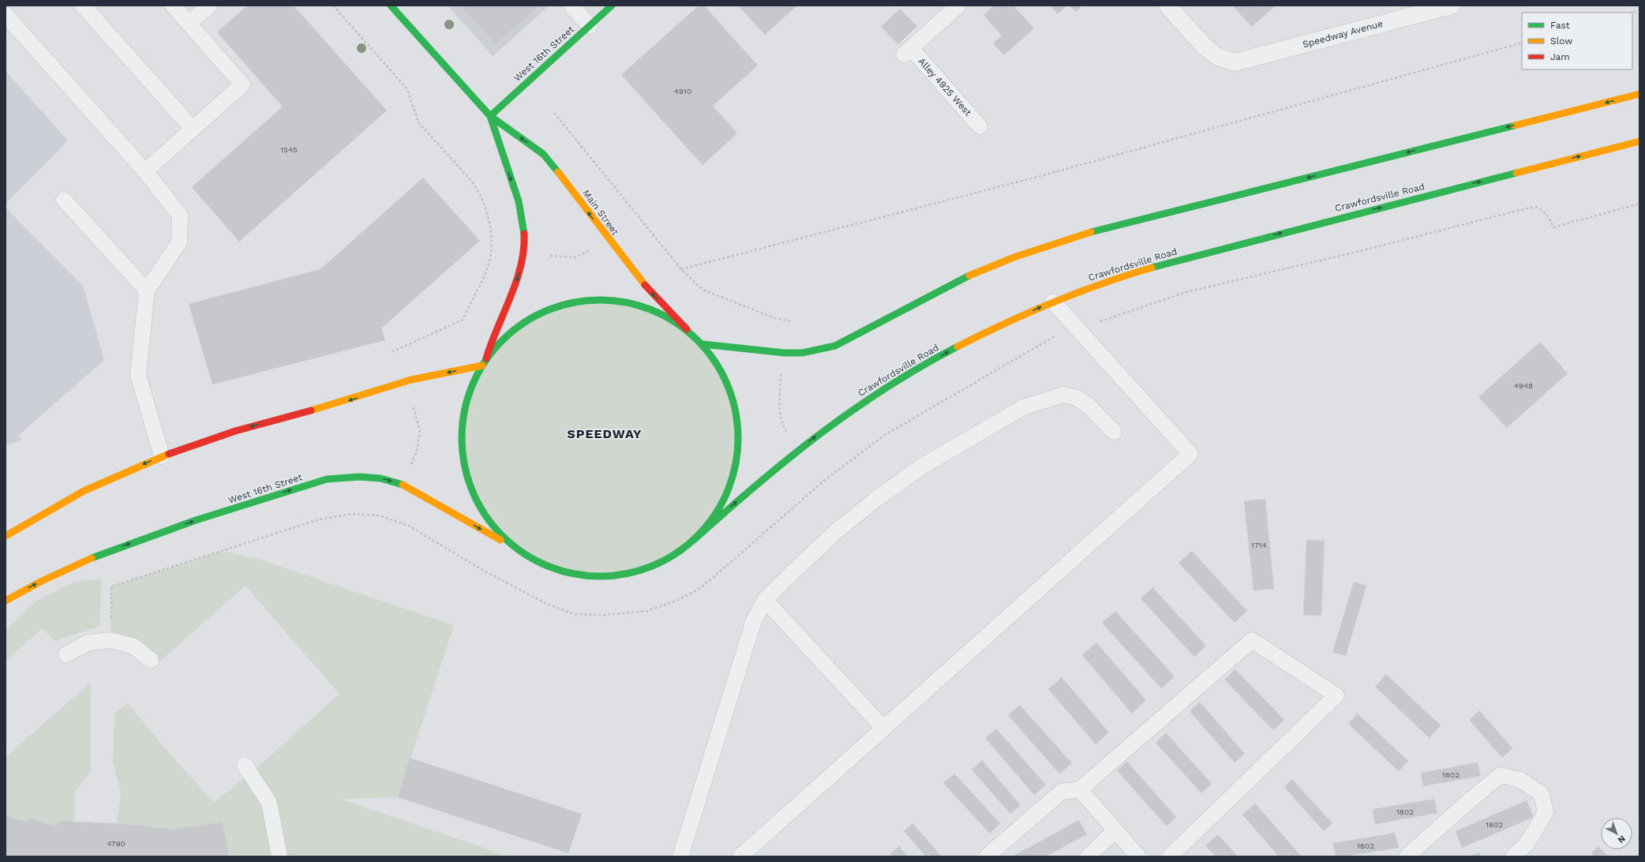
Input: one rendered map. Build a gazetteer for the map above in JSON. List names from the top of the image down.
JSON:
{
  "streets": {
    "main road": ["West 16th Street", "Crawfordsville Road", "Main Street"],
    "street": ["Speedway Avenue"],
    "lane": ["Alley 4925 West"]
  },
  "crossings": [
    ["West 16th Street", "Main Street"]
  ],
  "one_way": ["West 16th Street"],
  "districts": ["SPEEDWAY"],
  "house_numbers": [
    "4910",
    "1545",
    "4948",
    "1714",
    "1802",
    "1802",
    "1802",
    "4790",
    "1802"
  ],
  "legend": ["Fast", "Slow", "Jam"],
  "north": "bottom right"
}
